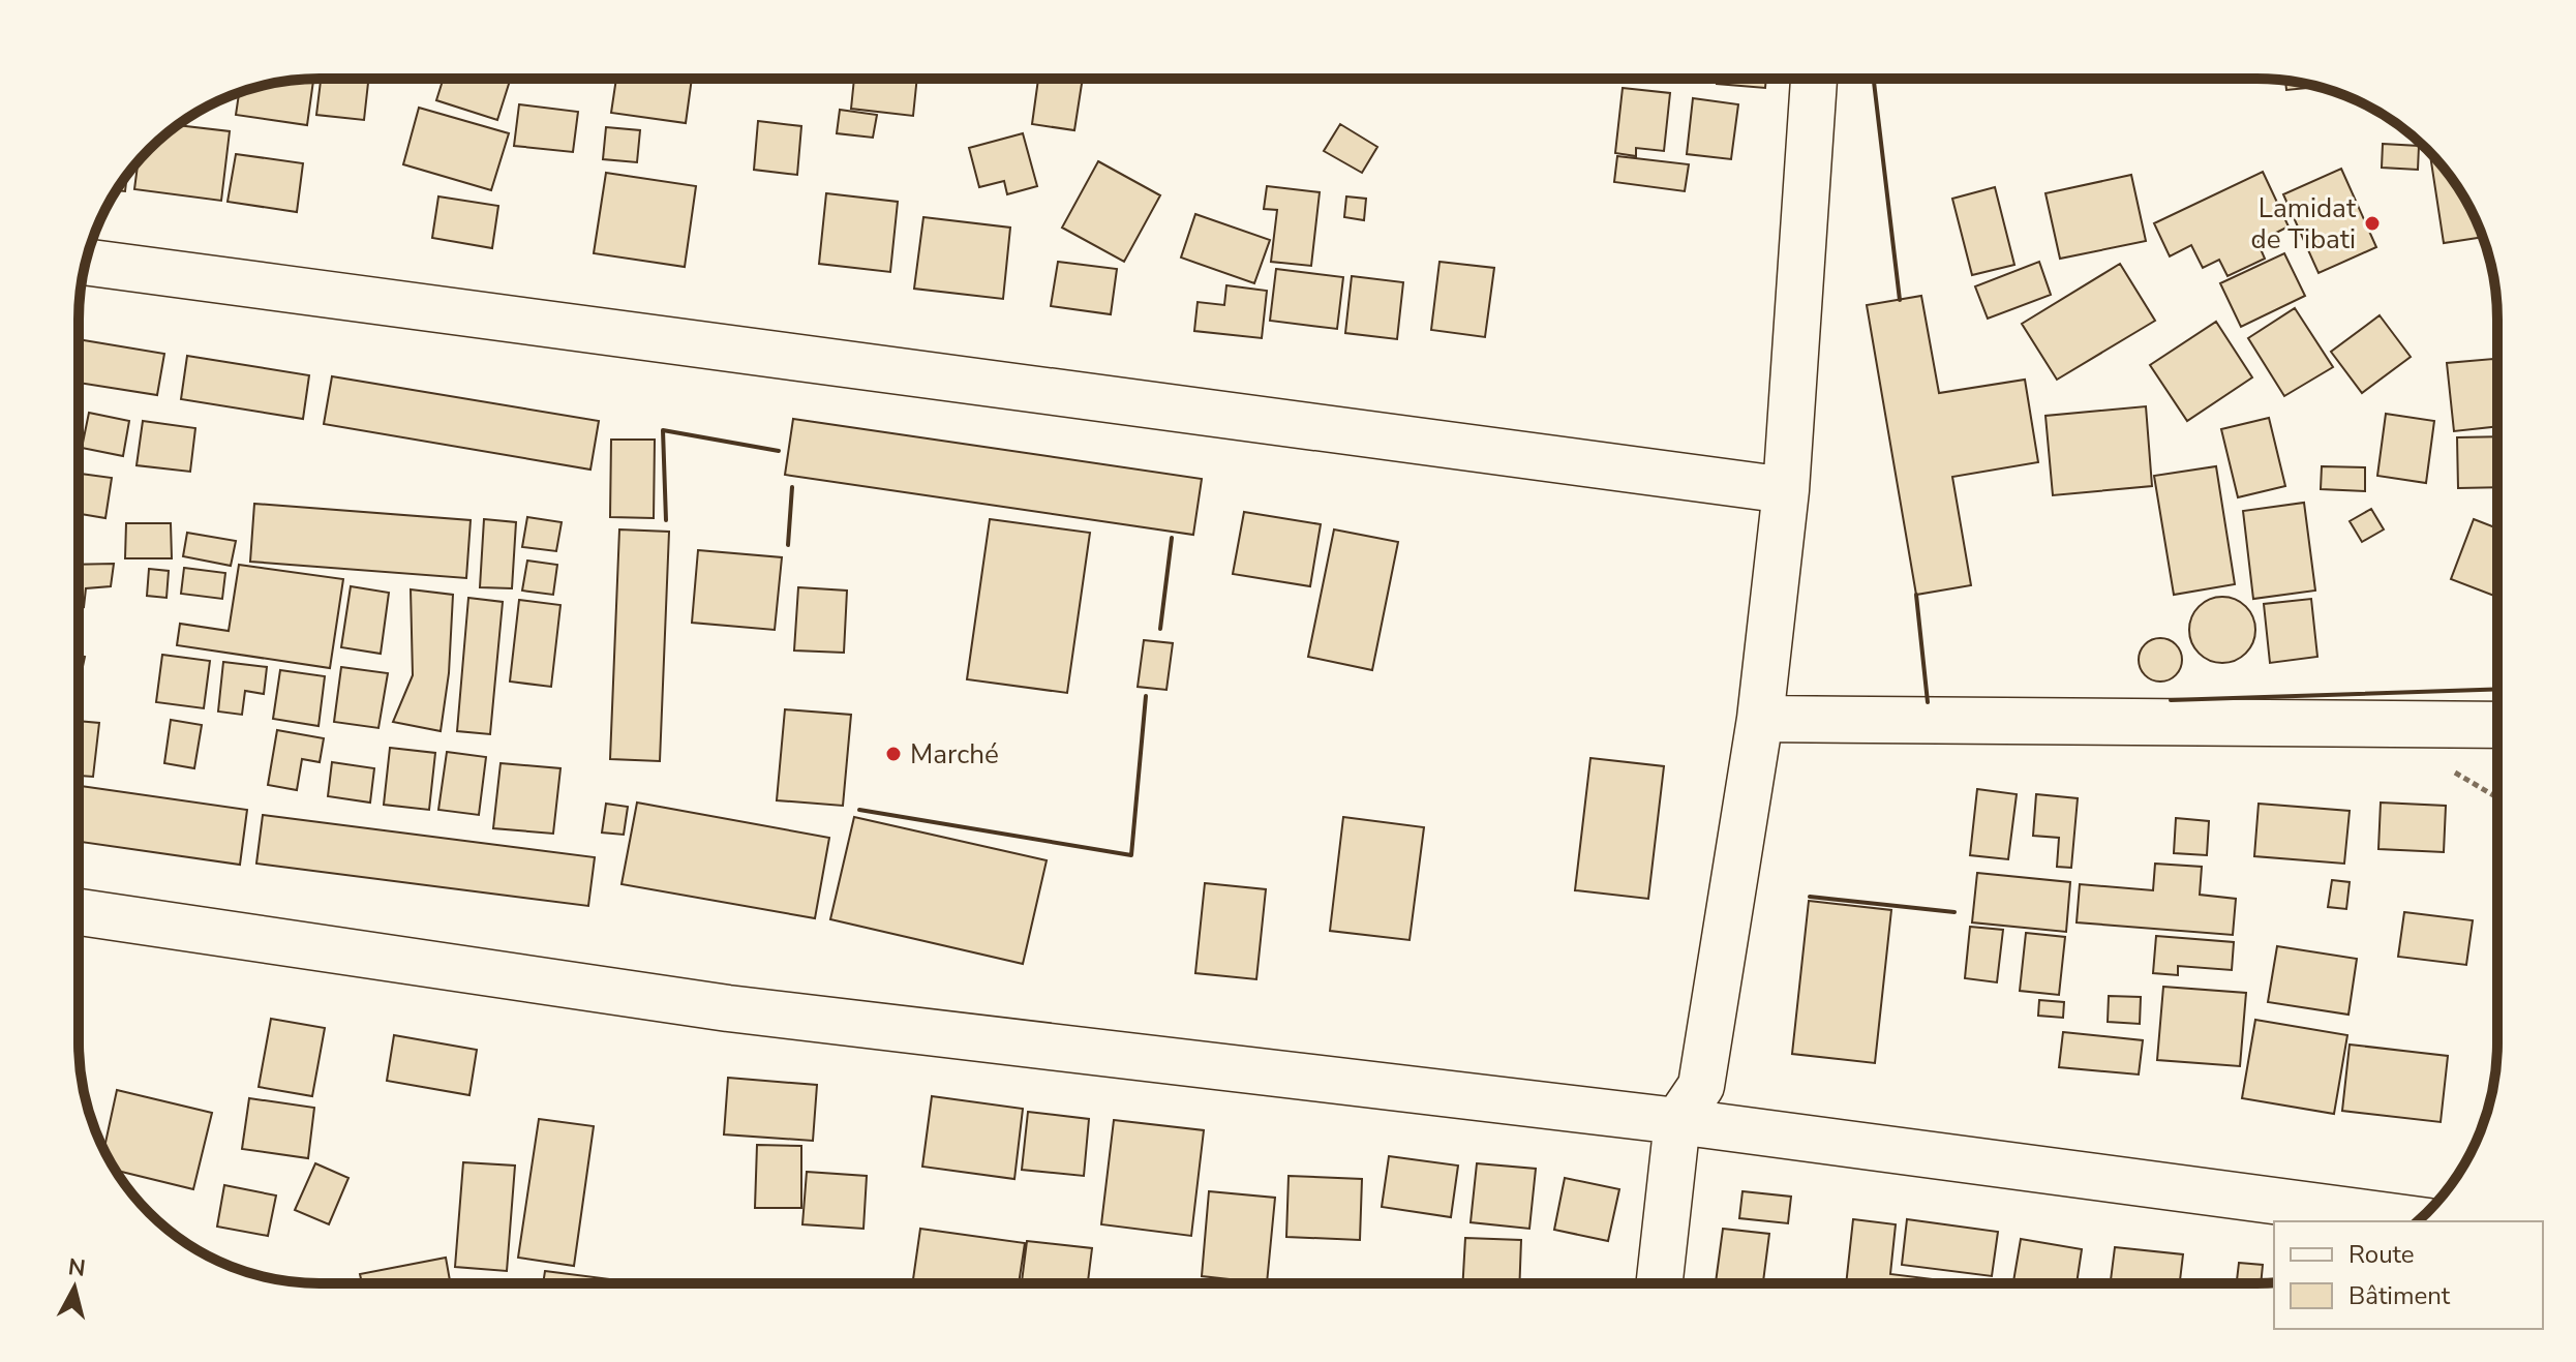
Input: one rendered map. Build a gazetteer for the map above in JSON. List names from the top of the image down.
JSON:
{
  "places": ["Lamidat de Tibati", "Marché"],
  "legend": ["Route", "Bâtiment"],
  "north": "top"
}
